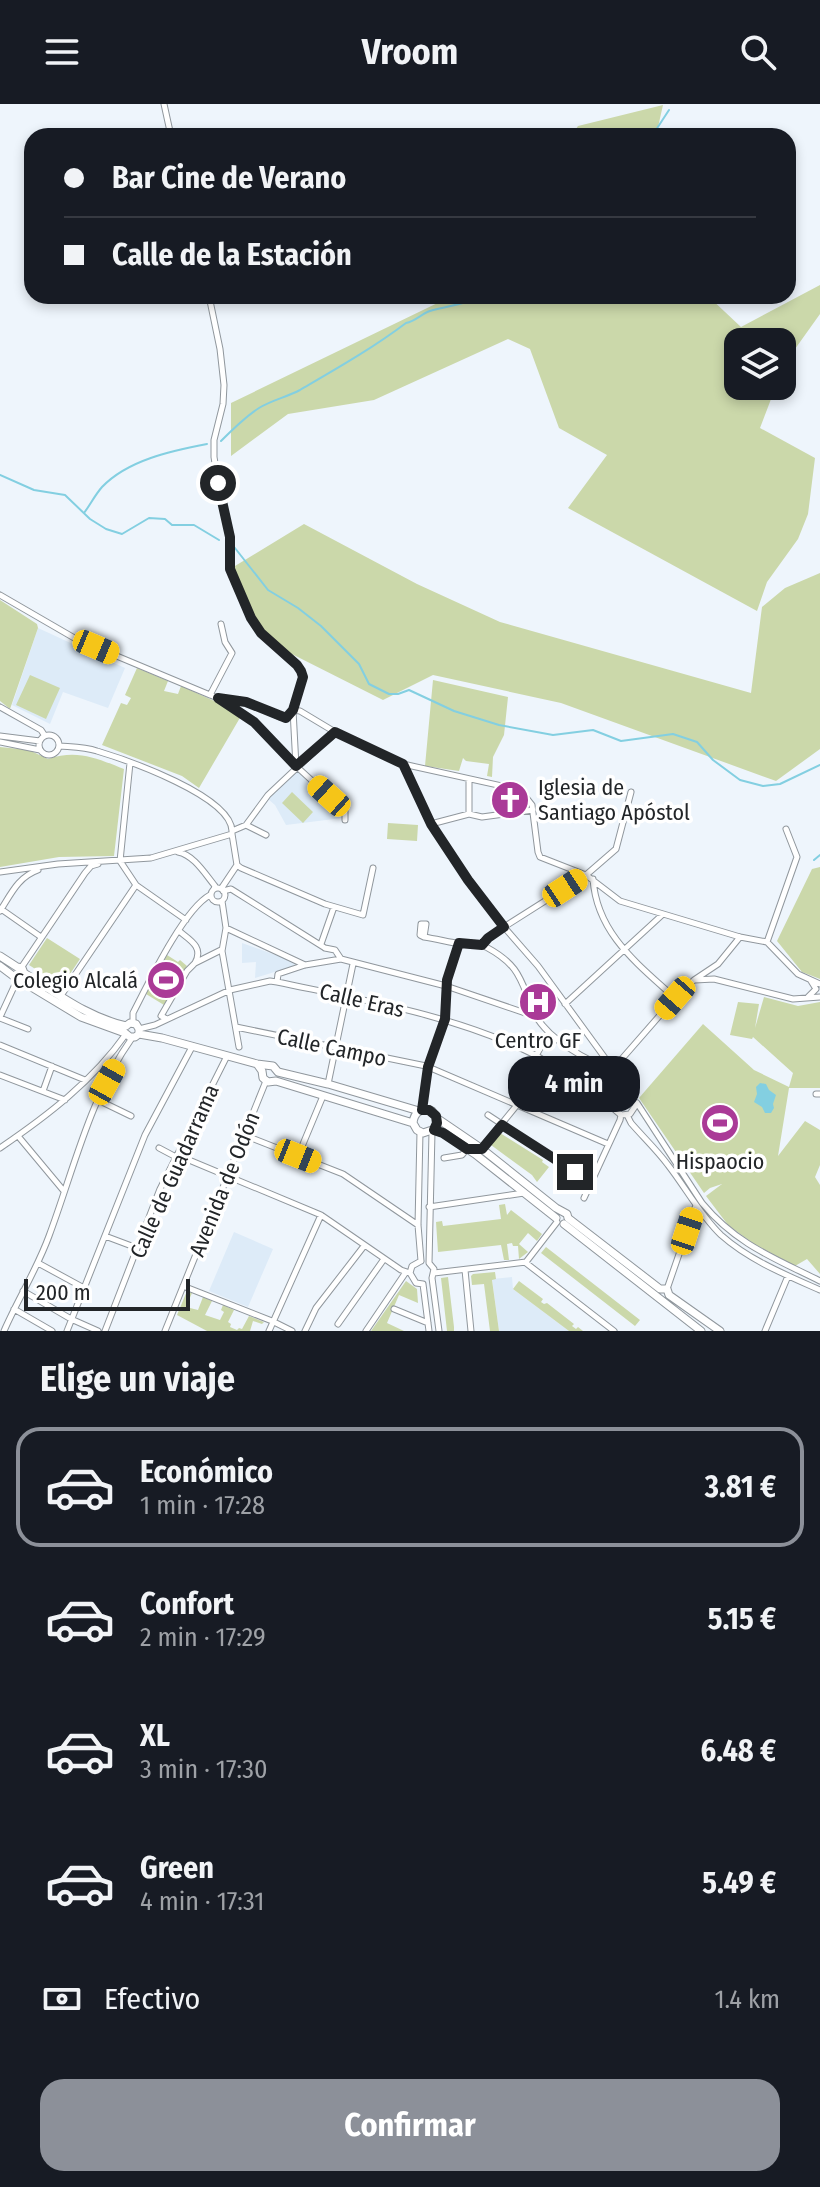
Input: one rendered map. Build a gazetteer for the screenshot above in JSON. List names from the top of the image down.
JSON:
{
  "streets": {
    "street": [
      "Calle Eras",
      "Calle Campo",
      "Calle de Guadarrama",
      "Avenida de Odón"
    ]
  },
  "places": {
    "church": ["Iglesia de Santiago Apóstol"],
    "sports": ["Colegio Alcalá", "Hispaocio"],
    "hospital": ["Centro GF"]
  },
  "scale_bar": "200 m",
  "page": {
    "header": "Vroom",
    "banner": ["Bar Cine de Verano", "Calle de la Estación"],
    "bubble": "4 min",
    "scale": "200 m",
    "heading": "Elige un viaje",
    "list": [
      {
        "name": "Económico",
        "note": "1 min · 17:28",
        "value": "3.81 €"
      },
      {
        "name": "Confort",
        "note": "2 min · 17:29",
        "value": "5.15 €"
      },
      {
        "name": "XL",
        "note": "3 min · 17:30",
        "value": "6.48 €"
      },
      {
        "name": "Green",
        "note": "4 min · 17:31",
        "value": "5.49 €"
      }
    ],
    "pay": ["Efectivo", "1.4 km"],
    "buttons": "Confirmar"
  }
}
